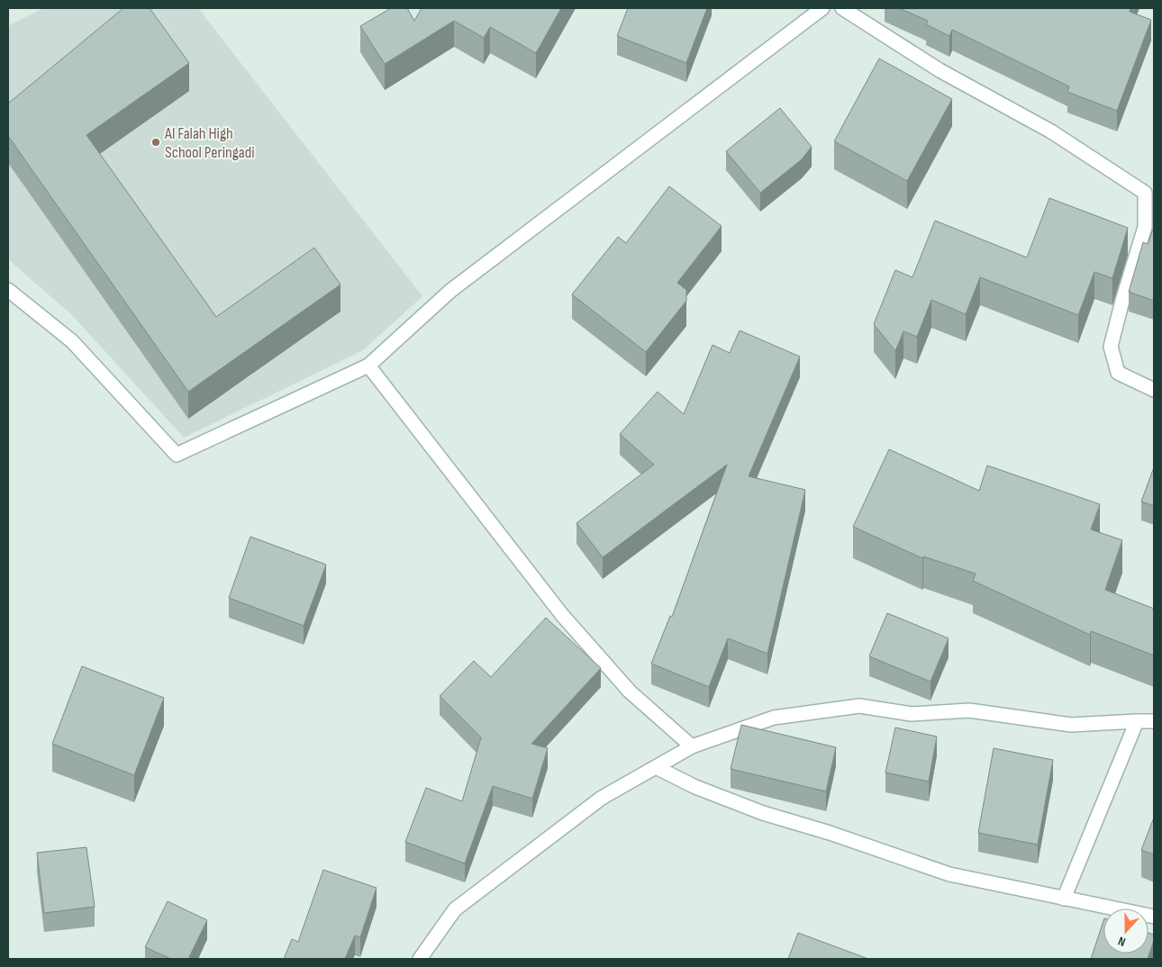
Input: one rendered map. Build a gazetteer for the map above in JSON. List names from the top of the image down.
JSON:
{
  "places": ["Al Falah High School Peringadi"],
  "north": "bottom"
}
